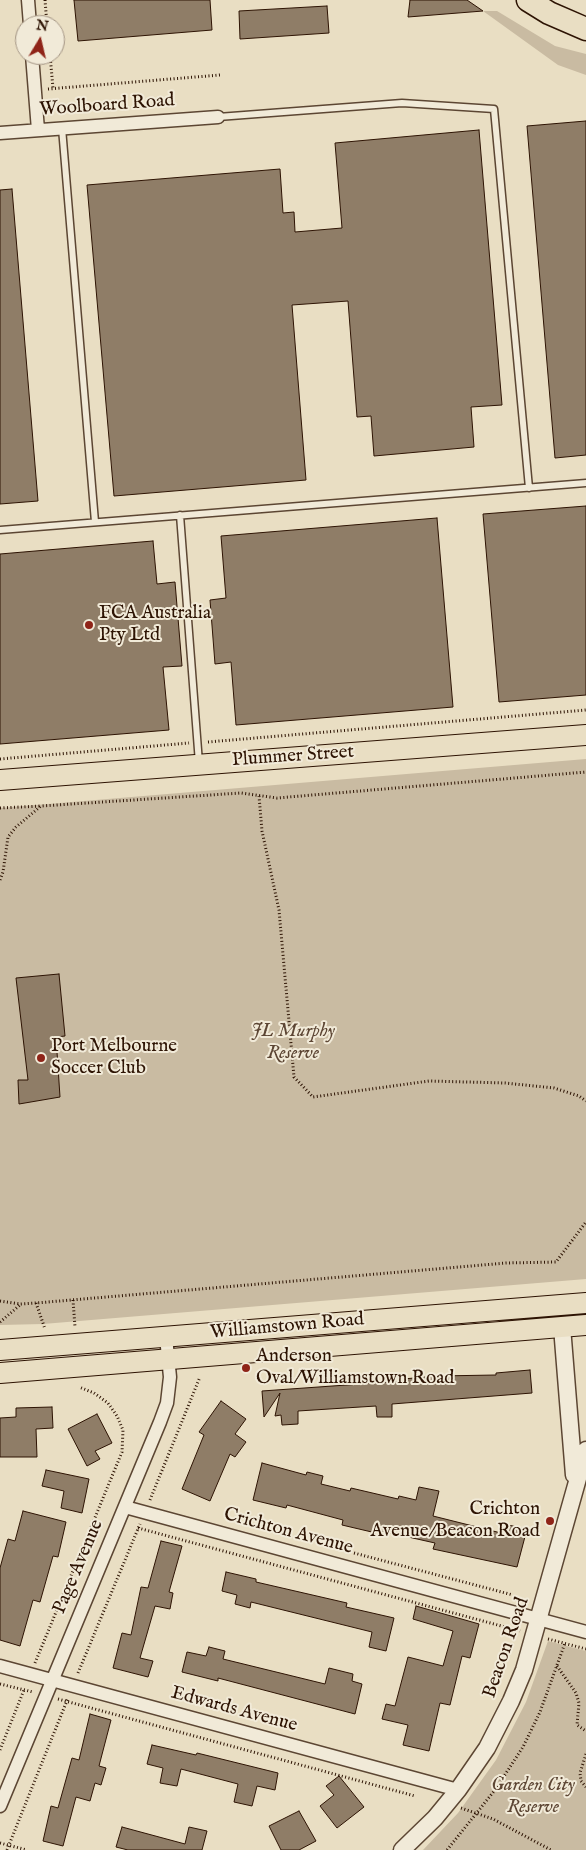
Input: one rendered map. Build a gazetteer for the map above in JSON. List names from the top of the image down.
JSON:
{
  "streets": {
    "main road": ["Plummer Street", "Williamstown Road"],
    "street": [
      "Woolboard Road",
      "Crichton Avenue",
      "Page Avenue",
      "Beacon Road",
      "Edwards Avenue"
    ]
  },
  "crossings": [
    ["Williamstown Road", "Page Avenue"],
    ["Williamstown Road", "Beacon Road"],
    ["Crichton Avenue", "Page Avenue"],
    ["Crichton Avenue", "Beacon Road"],
    ["Page Avenue", "Edwards Avenue"],
    ["Beacon Road", "Edwards Avenue"]
  ],
  "parks": ["JL Murphy Reserve", "Garden City Reserve"],
  "places": [
    "FCA Australia Pty Ltd",
    "Port Melbourne Soccer Club",
    "Anderson Oval/Williamstown Road",
    "Crichton Avenue/Beacon Road"
  ],
  "north": "top"
}
